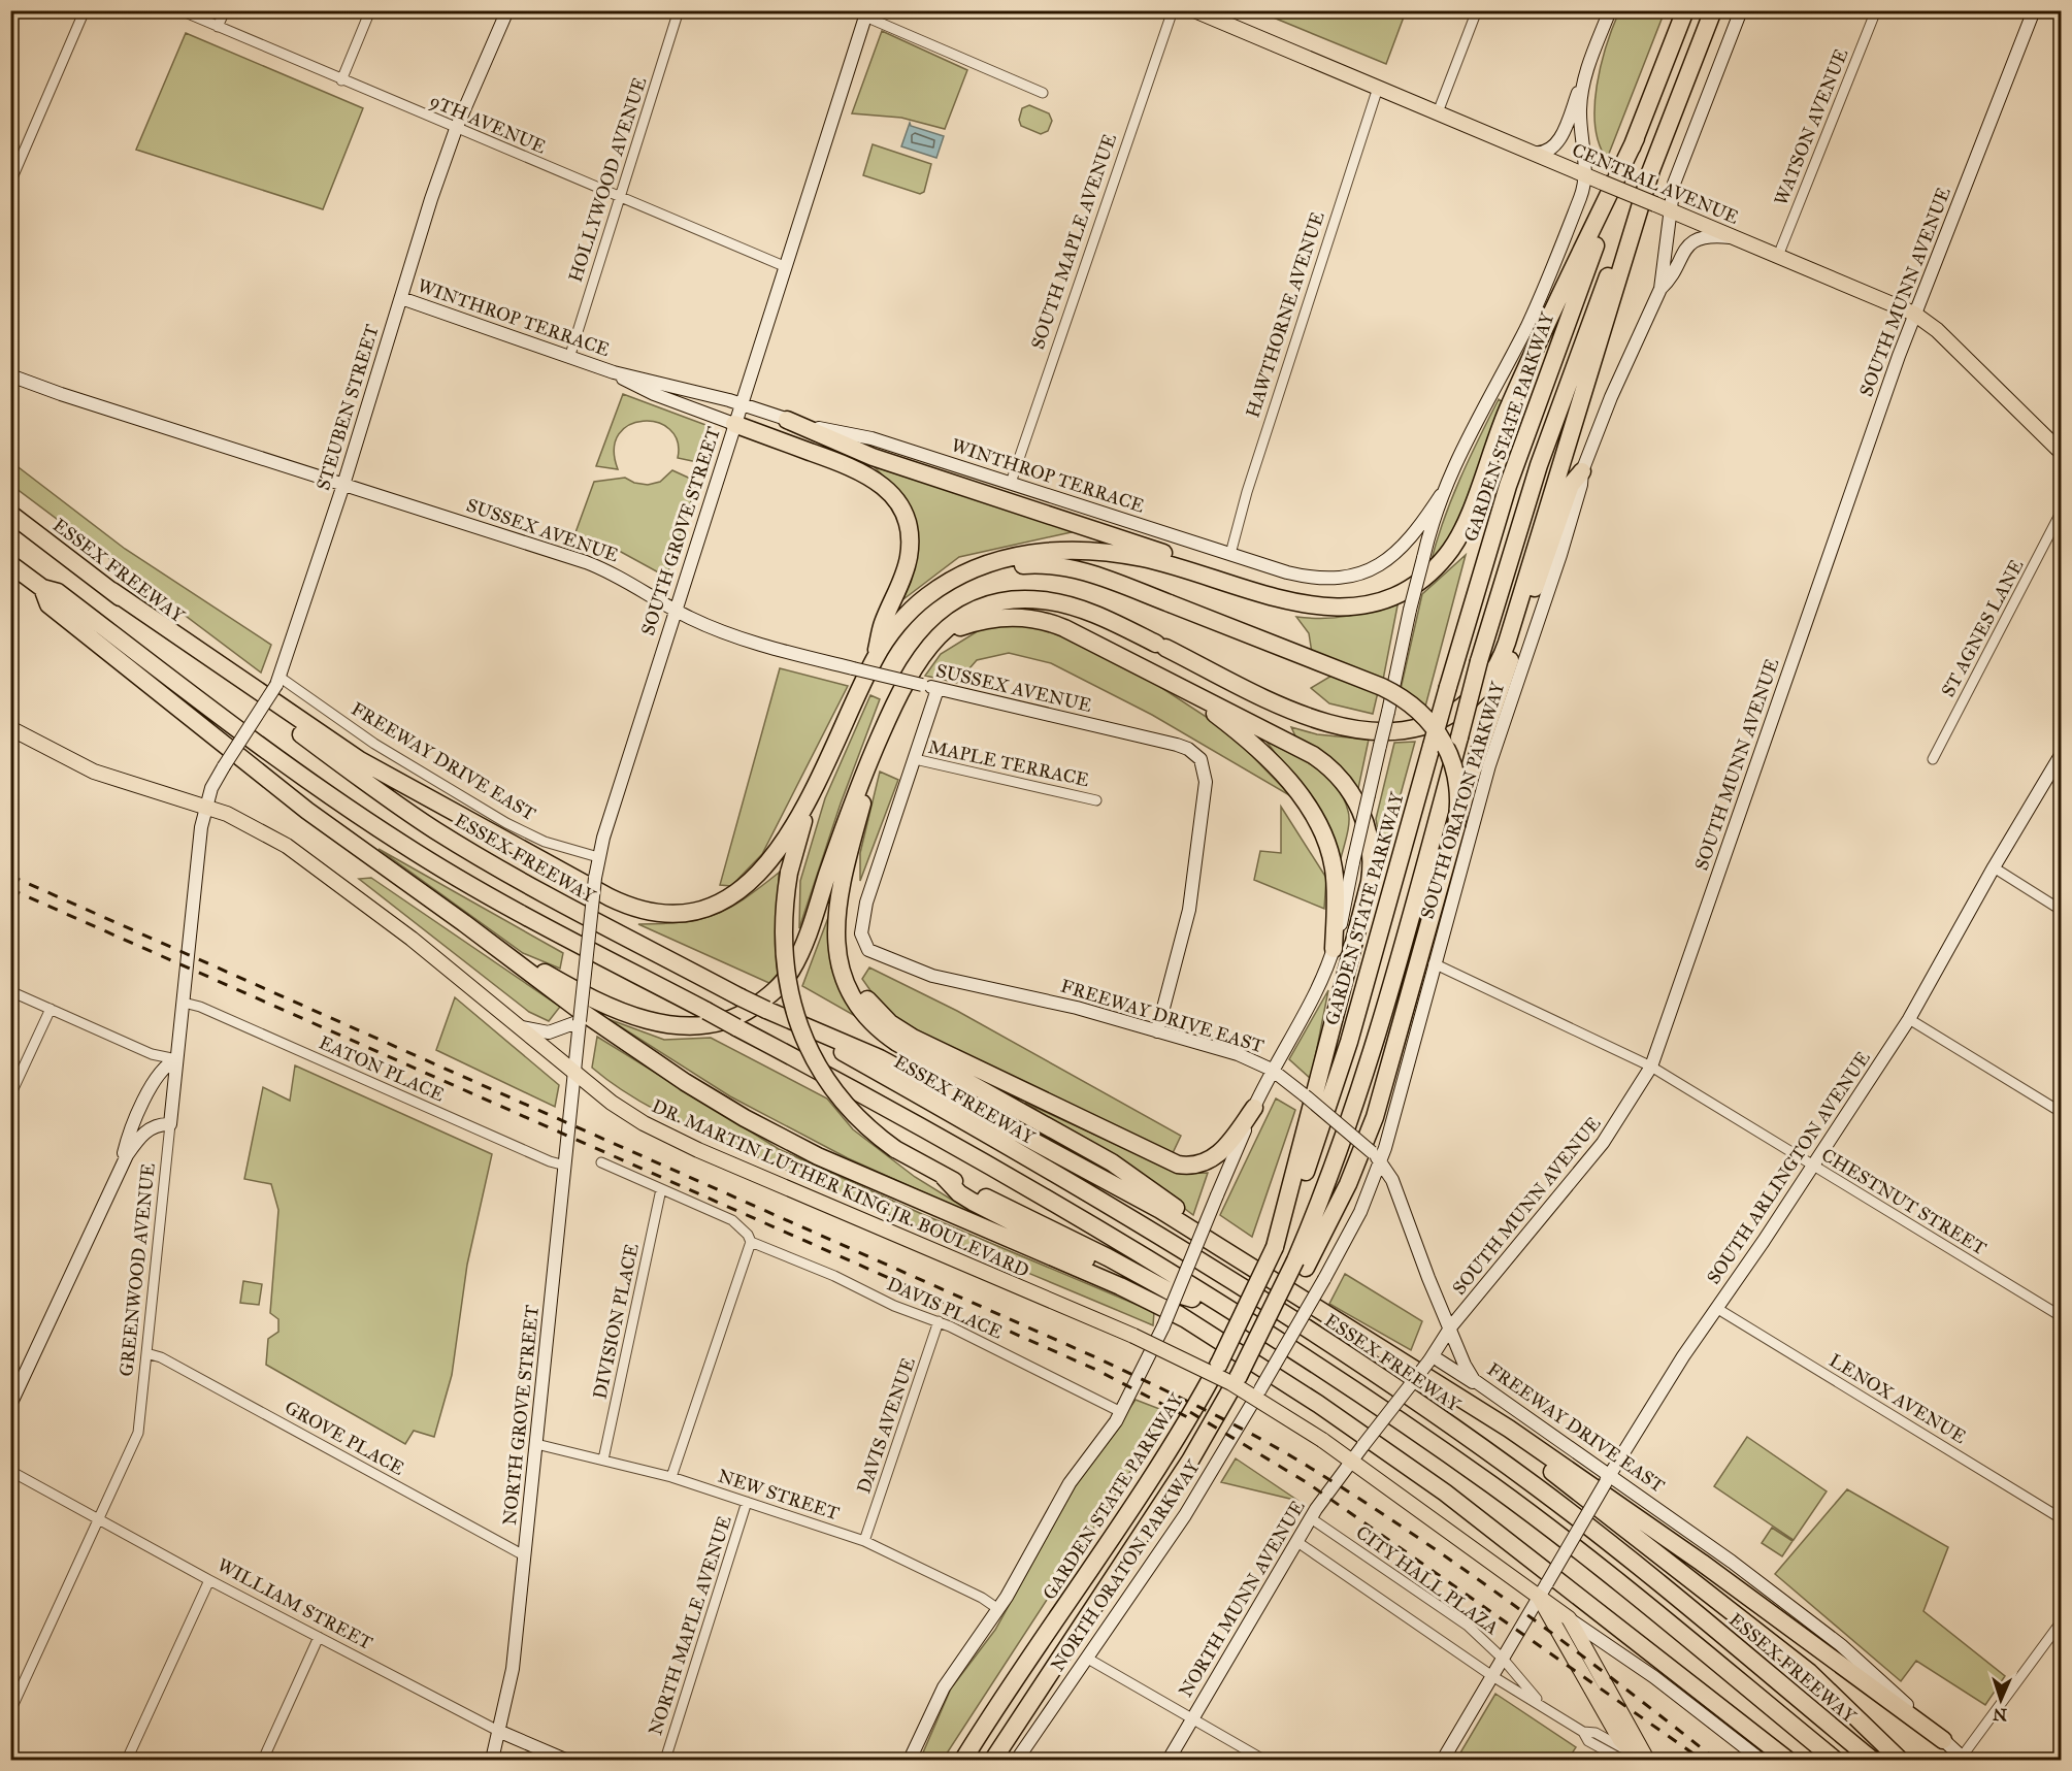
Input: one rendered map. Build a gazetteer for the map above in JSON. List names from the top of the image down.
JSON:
{
  "streets": {
    "highway": ["GARDEN STATE PARKWAY", "ESSEX FREEWAY"],
    "main road": [
      "CENTRAL AVENUE",
      "SOUTH MUNN AVENUE",
      "WINTHROP TERRACE",
      "STEUBEN STREET",
      "SUSSEX AVENUE",
      "SOUTH GROVE STREET",
      "FREEWAY DRIVE EAST",
      "SOUTH ORATON PARKWAY",
      "SOUTH ARLINGTON AVENUE",
      "DR. MARTIN LUTHER KING JR. BOULEVARD",
      "GREENWOOD AVENUE",
      "NORTH GROVE STREET",
      "NORTH ORATON PARKWAY",
      "NORTH MUNN AVENUE",
      "WILLIAM STREET"
    ],
    "street": [
      "9TH AVENUE",
      "WATSON AVENUE",
      "HOLLYWOOD AVENUE",
      "SOUTH MAPLE AVENUE",
      "HAWTHORNE AVENUE",
      "ST AGNES LANE",
      "MAPLE TERRACE",
      "EATON PLACE",
      "CHESTNUT STREET",
      "DAVIS PLACE",
      "DIVISION PLACE",
      "LENOX AVENUE",
      "DAVIS AVENUE",
      "GROVE PLACE",
      "NEW STREET",
      "CITY HALL PLAZA",
      "NORTH MAPLE AVENUE"
    ]
  },
  "crossings": [
    ["9TH AVENUE", "HOLLYWOOD AVENUE"],
    ["9TH AVENUE", "STEUBEN STREET"],
    ["9TH AVENUE", "SOUTH GROVE STREET"],
    ["WATSON AVENUE", "CENTRAL AVENUE"],
    ["HOLLYWOOD AVENUE", "WINTHROP TERRACE"],
    ["CENTRAL AVENUE", "SOUTH MUNN AVENUE"],
    ["CENTRAL AVENUE", "HAWTHORNE AVENUE"],
    ["CENTRAL AVENUE", "SOUTH ORATON PARKWAY"],
    ["SOUTH MAPLE AVENUE", "WINTHROP TERRACE"],
    ["SOUTH MUNN AVENUE", "FREEWAY DRIVE EAST"],
    ["SOUTH MUNN AVENUE", "DR. MARTIN LUTHER KING JR. BOULEVARD"],
    ["SOUTH MUNN AVENUE", "CHESTNUT STREET"],
    ["SOUTH MUNN AVENUE", "NORTH MUNN AVENUE"],
    ["HAWTHORNE AVENUE", "WINTHROP TERRACE"],
    ["WINTHROP TERRACE", "STEUBEN STREET"],
    ["WINTHROP TERRACE", "SOUTH GROVE STREET"],
    ["STEUBEN STREET", "SUSSEX AVENUE"],
    ["STEUBEN STREET", "FREEWAY DRIVE EAST"],
    ["STEUBEN STREET", "DR. MARTIN LUTHER KING JR. BOULEVARD"],
    ["STEUBEN STREET", "GREENWOOD AVENUE"],
    ["SUSSEX AVENUE", "SOUTH GROVE STREET"],
    ["SUSSEX AVENUE", "FREEWAY DRIVE EAST"],
    ["SOUTH GROVE STREET", "FREEWAY DRIVE EAST"],
    ["SOUTH GROVE STREET", "DR. MARTIN LUTHER KING JR. BOULEVARD"],
    ["SOUTH GROVE STREET", "NORTH GROVE STREET"],
    ["FREEWAY DRIVE EAST", "MAPLE TERRACE"],
    ["FREEWAY DRIVE EAST", "SOUTH ORATON PARKWAY"],
    ["FREEWAY DRIVE EAST", "SOUTH ARLINGTON AVENUE"],
    ["SOUTH ORATON PARKWAY", "CHESTNUT STREET"],
    ["SOUTH ORATON PARKWAY", "NORTH ORATON PARKWAY"],
    ["EATON PLACE", "GREENWOOD AVENUE"],
    ["EATON PLACE", "NORTH GROVE STREET"],
    ["SOUTH ARLINGTON AVENUE", "DR. MARTIN LUTHER KING JR. BOULEVARD"],
    ["SOUTH ARLINGTON AVENUE", "CHESTNUT STREET"],
    ["SOUTH ARLINGTON AVENUE", "LENOX AVENUE"],
    ["SOUTH ARLINGTON AVENUE", "CITY HALL PLAZA"],
    ["DR. MARTIN LUTHER KING JR. BOULEVARD", "GREENWOOD AVENUE"],
    ["DR. MARTIN LUTHER KING JR. BOULEVARD", "NORTH GROVE STREET"],
    ["DR. MARTIN LUTHER KING JR. BOULEVARD", "CITY HALL PLAZA"],
    ["DR. MARTIN LUTHER KING JR. BOULEVARD", "NORTH MUNN AVENUE"],
    ["GREENWOOD AVENUE", "GROVE PLACE"],
    ["GREENWOOD AVENUE", "WILLIAM STREET"],
    ["DAVIS PLACE", "DAVIS AVENUE"],
    ["DIVISION PLACE", "NEW STREET"],
    ["NORTH GROVE STREET", "GROVE PLACE"],
    ["NORTH GROVE STREET", "NEW STREET"],
    ["NORTH GROVE STREET", "WILLIAM STREET"],
    ["DAVIS AVENUE", "NEW STREET"],
    ["NEW STREET", "NORTH MAPLE AVENUE"],
    ["CITY HALL PLAZA", "NORTH MUNN AVENUE"]
  ],
  "north": "bottom"
}
